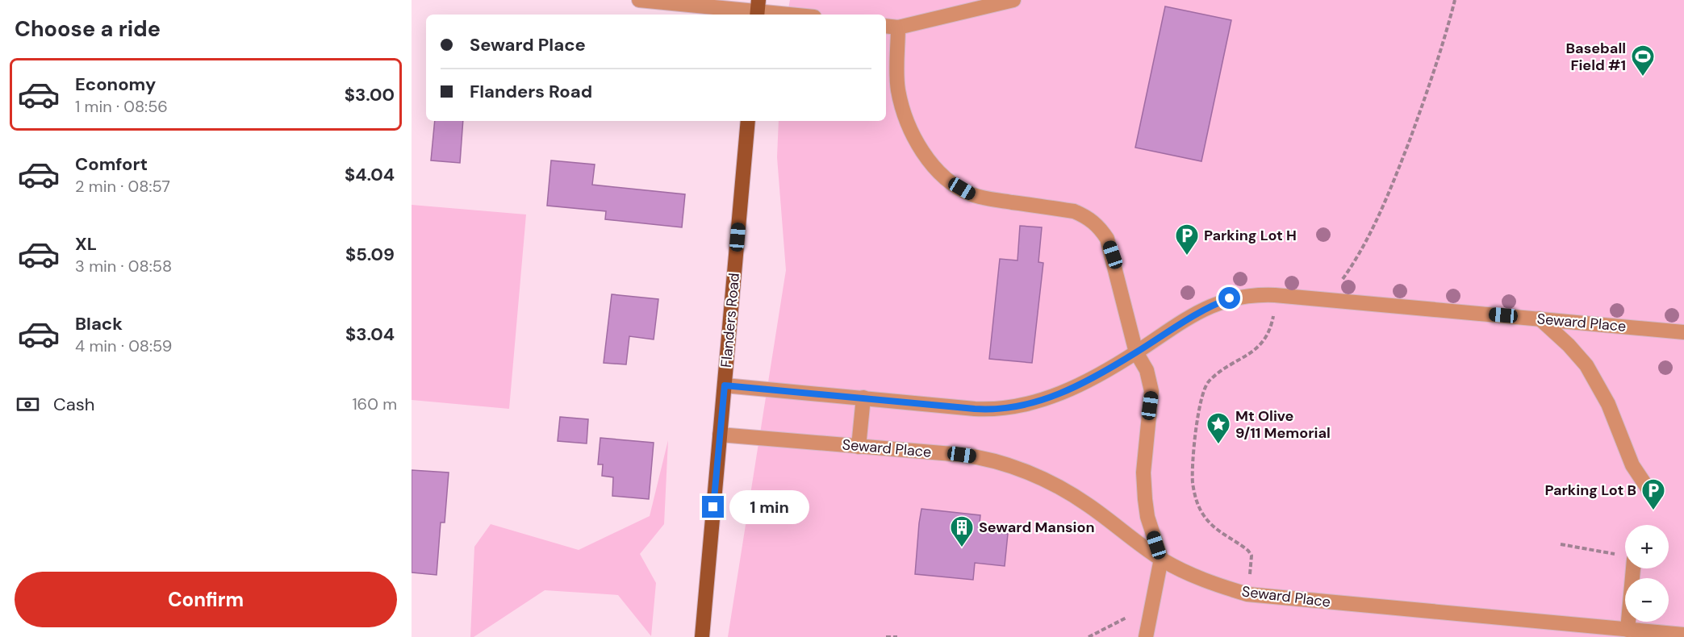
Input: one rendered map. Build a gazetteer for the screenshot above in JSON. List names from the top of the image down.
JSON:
{
  "streets": {
    "main road": ["Flanders Road"],
    "street": ["Seward Place"]
  },
  "crossings": [
    ["Flanders Road", "Seward Place"]
  ],
  "places": {
    "sports": ["Baseball Field #1"],
    "parking": ["Parking Lot H", "Parking Lot B"],
    "place": ["Mt Olive 9/11 Memorial"],
    "building": ["Seward Mansion"]
  },
  "page": {
    "heading": "Choose a ride",
    "banner": ["Seward Place", "Flanders Road"],
    "list": [
      {
        "name": "Economy",
        "note": "1 min · 08:56",
        "value": "$3.00"
      },
      {
        "name": "Comfort",
        "note": "2 min · 08:57",
        "value": "$4.04"
      },
      {
        "name": "XL",
        "note": "3 min · 08:58",
        "value": "$5.09"
      },
      {
        "name": "Black",
        "note": "4 min · 08:59",
        "value": "$3.04"
      }
    ],
    "pay": ["Cash", "160 m"],
    "bubble": "1 min",
    "map_buttons": ["+", "−"],
    "buttons": "Confirm"
  }
}
